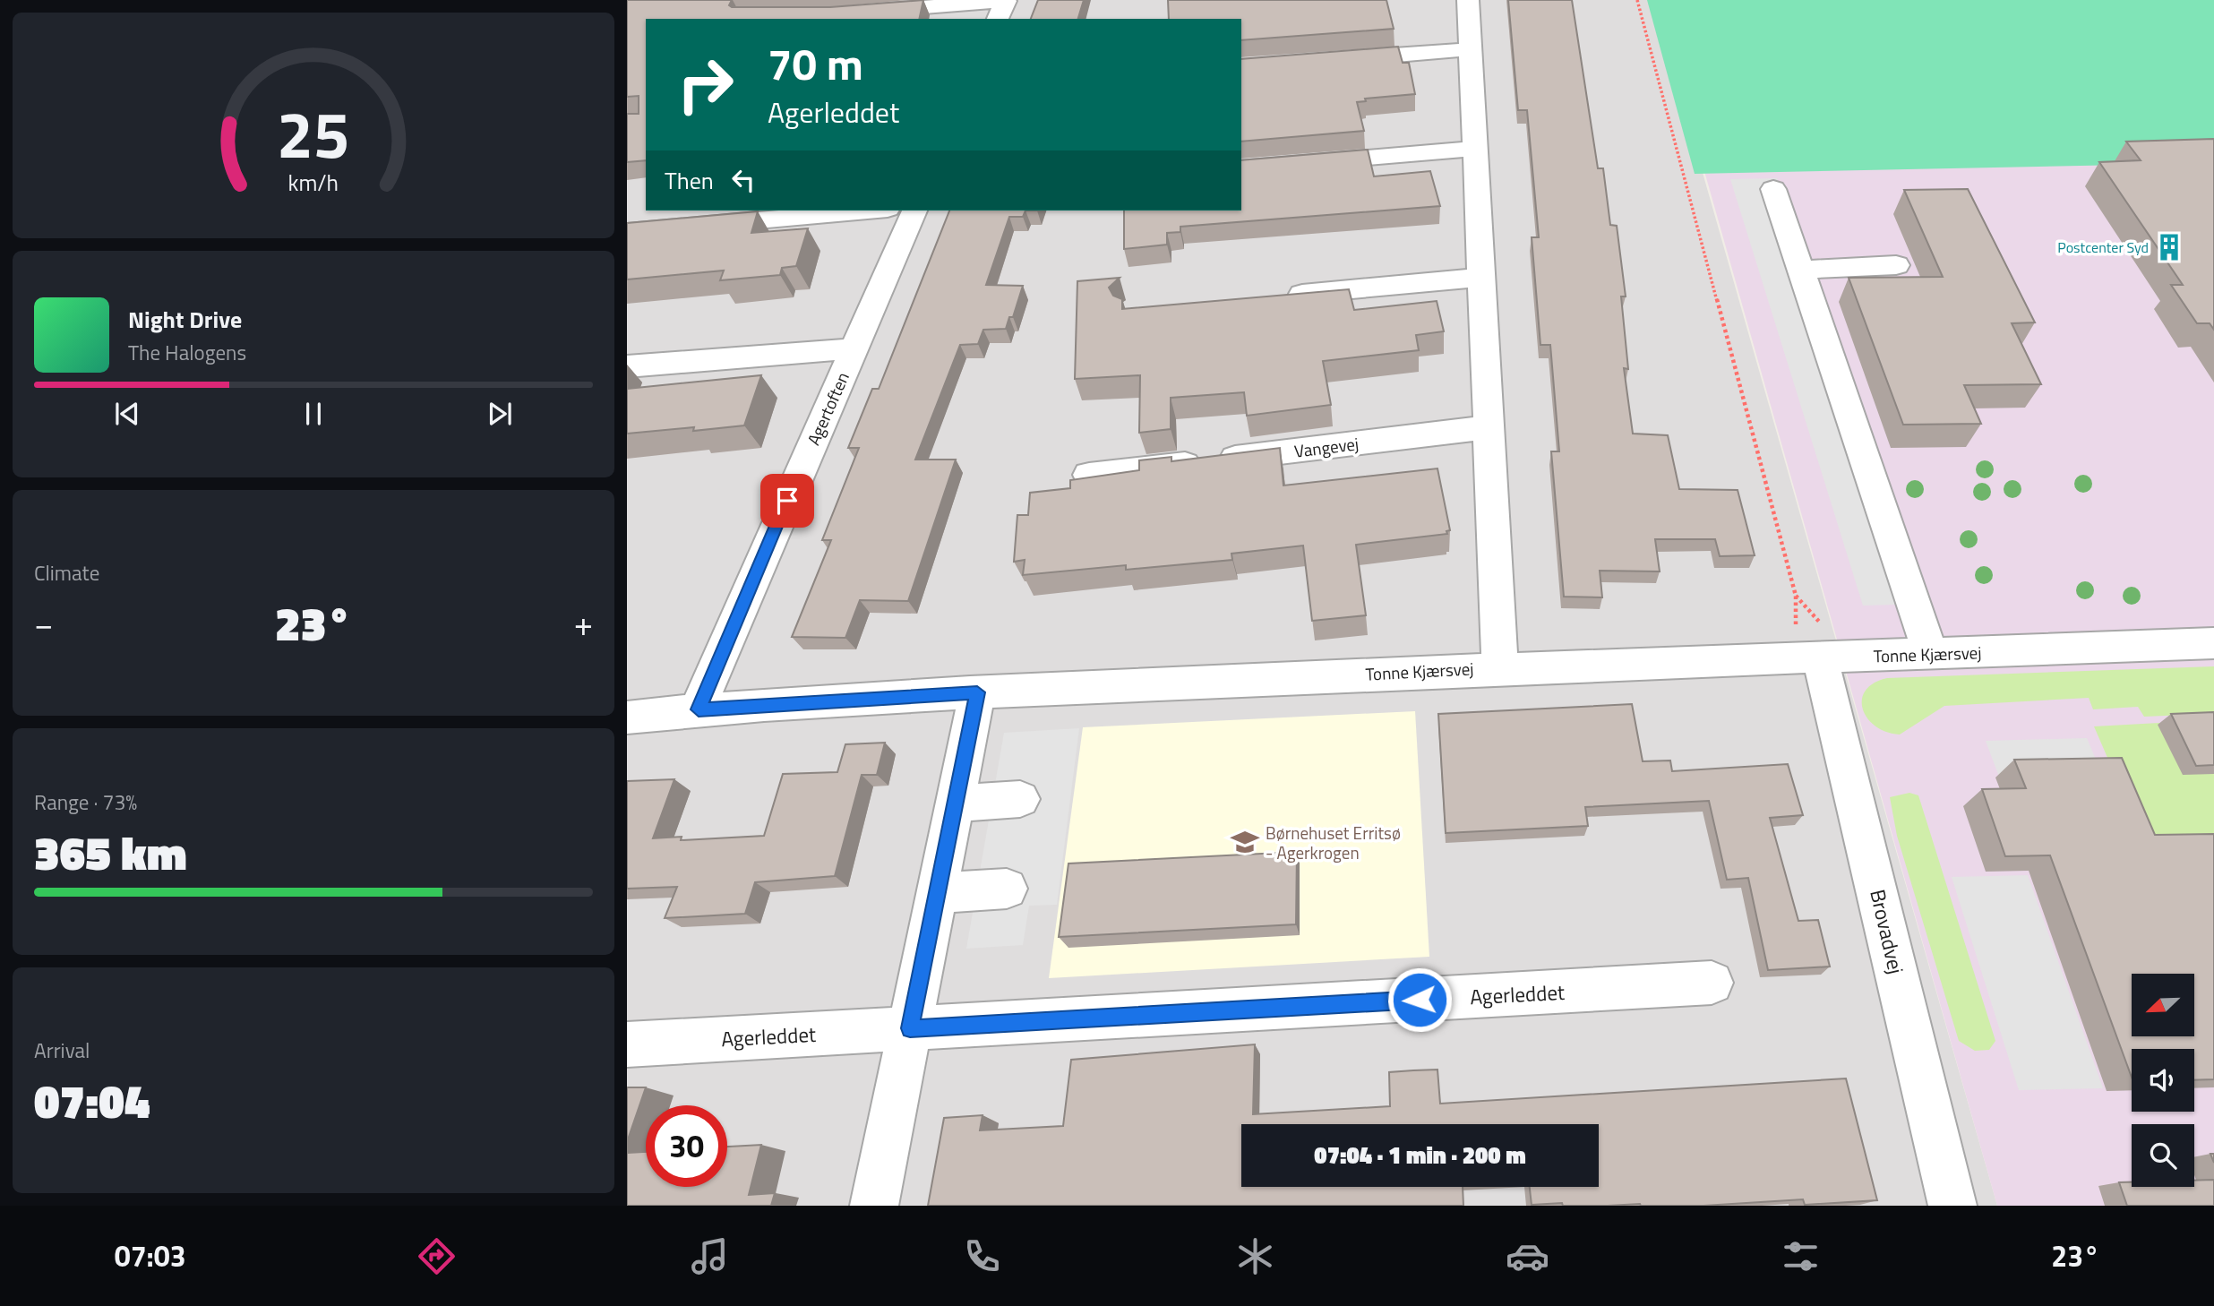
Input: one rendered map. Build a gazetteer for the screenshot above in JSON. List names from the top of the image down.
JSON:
{
  "streets": {
    "street": [
      "Agertoften",
      "Vangevej",
      "Tonne Kjærsvej",
      "Brovadvej",
      "Agerleddet"
    ]
  },
  "crossings": [
    ["Agertoften", "Tonne Kjærsvej"],
    ["Tonne Kjærsvej", "Brovadvej"]
  ],
  "places": {
    "building": ["Postcenter Syd"],
    "school or university": ["Børnehuset Erritsø - Agerkrogen"]
  },
  "north": "bottom left",
  "page": {
    "turn": ["70 m", "Agerleddet"],
    "then": "Then",
    "song": ["Night Drive", "The Halogens"],
    "tile": [
      "Climate",
      ["Range · 73%", "365 km"],
      ["Arrival", "07:04"]
    ],
    "heat": ["−", "23°", "+"],
    "limit": "30",
    "trip": "07:04 · 1 min · 200 m",
    "tabs": ["07:03", "23°"],
    "gauge": ["25", "km/h"]
  }
}
